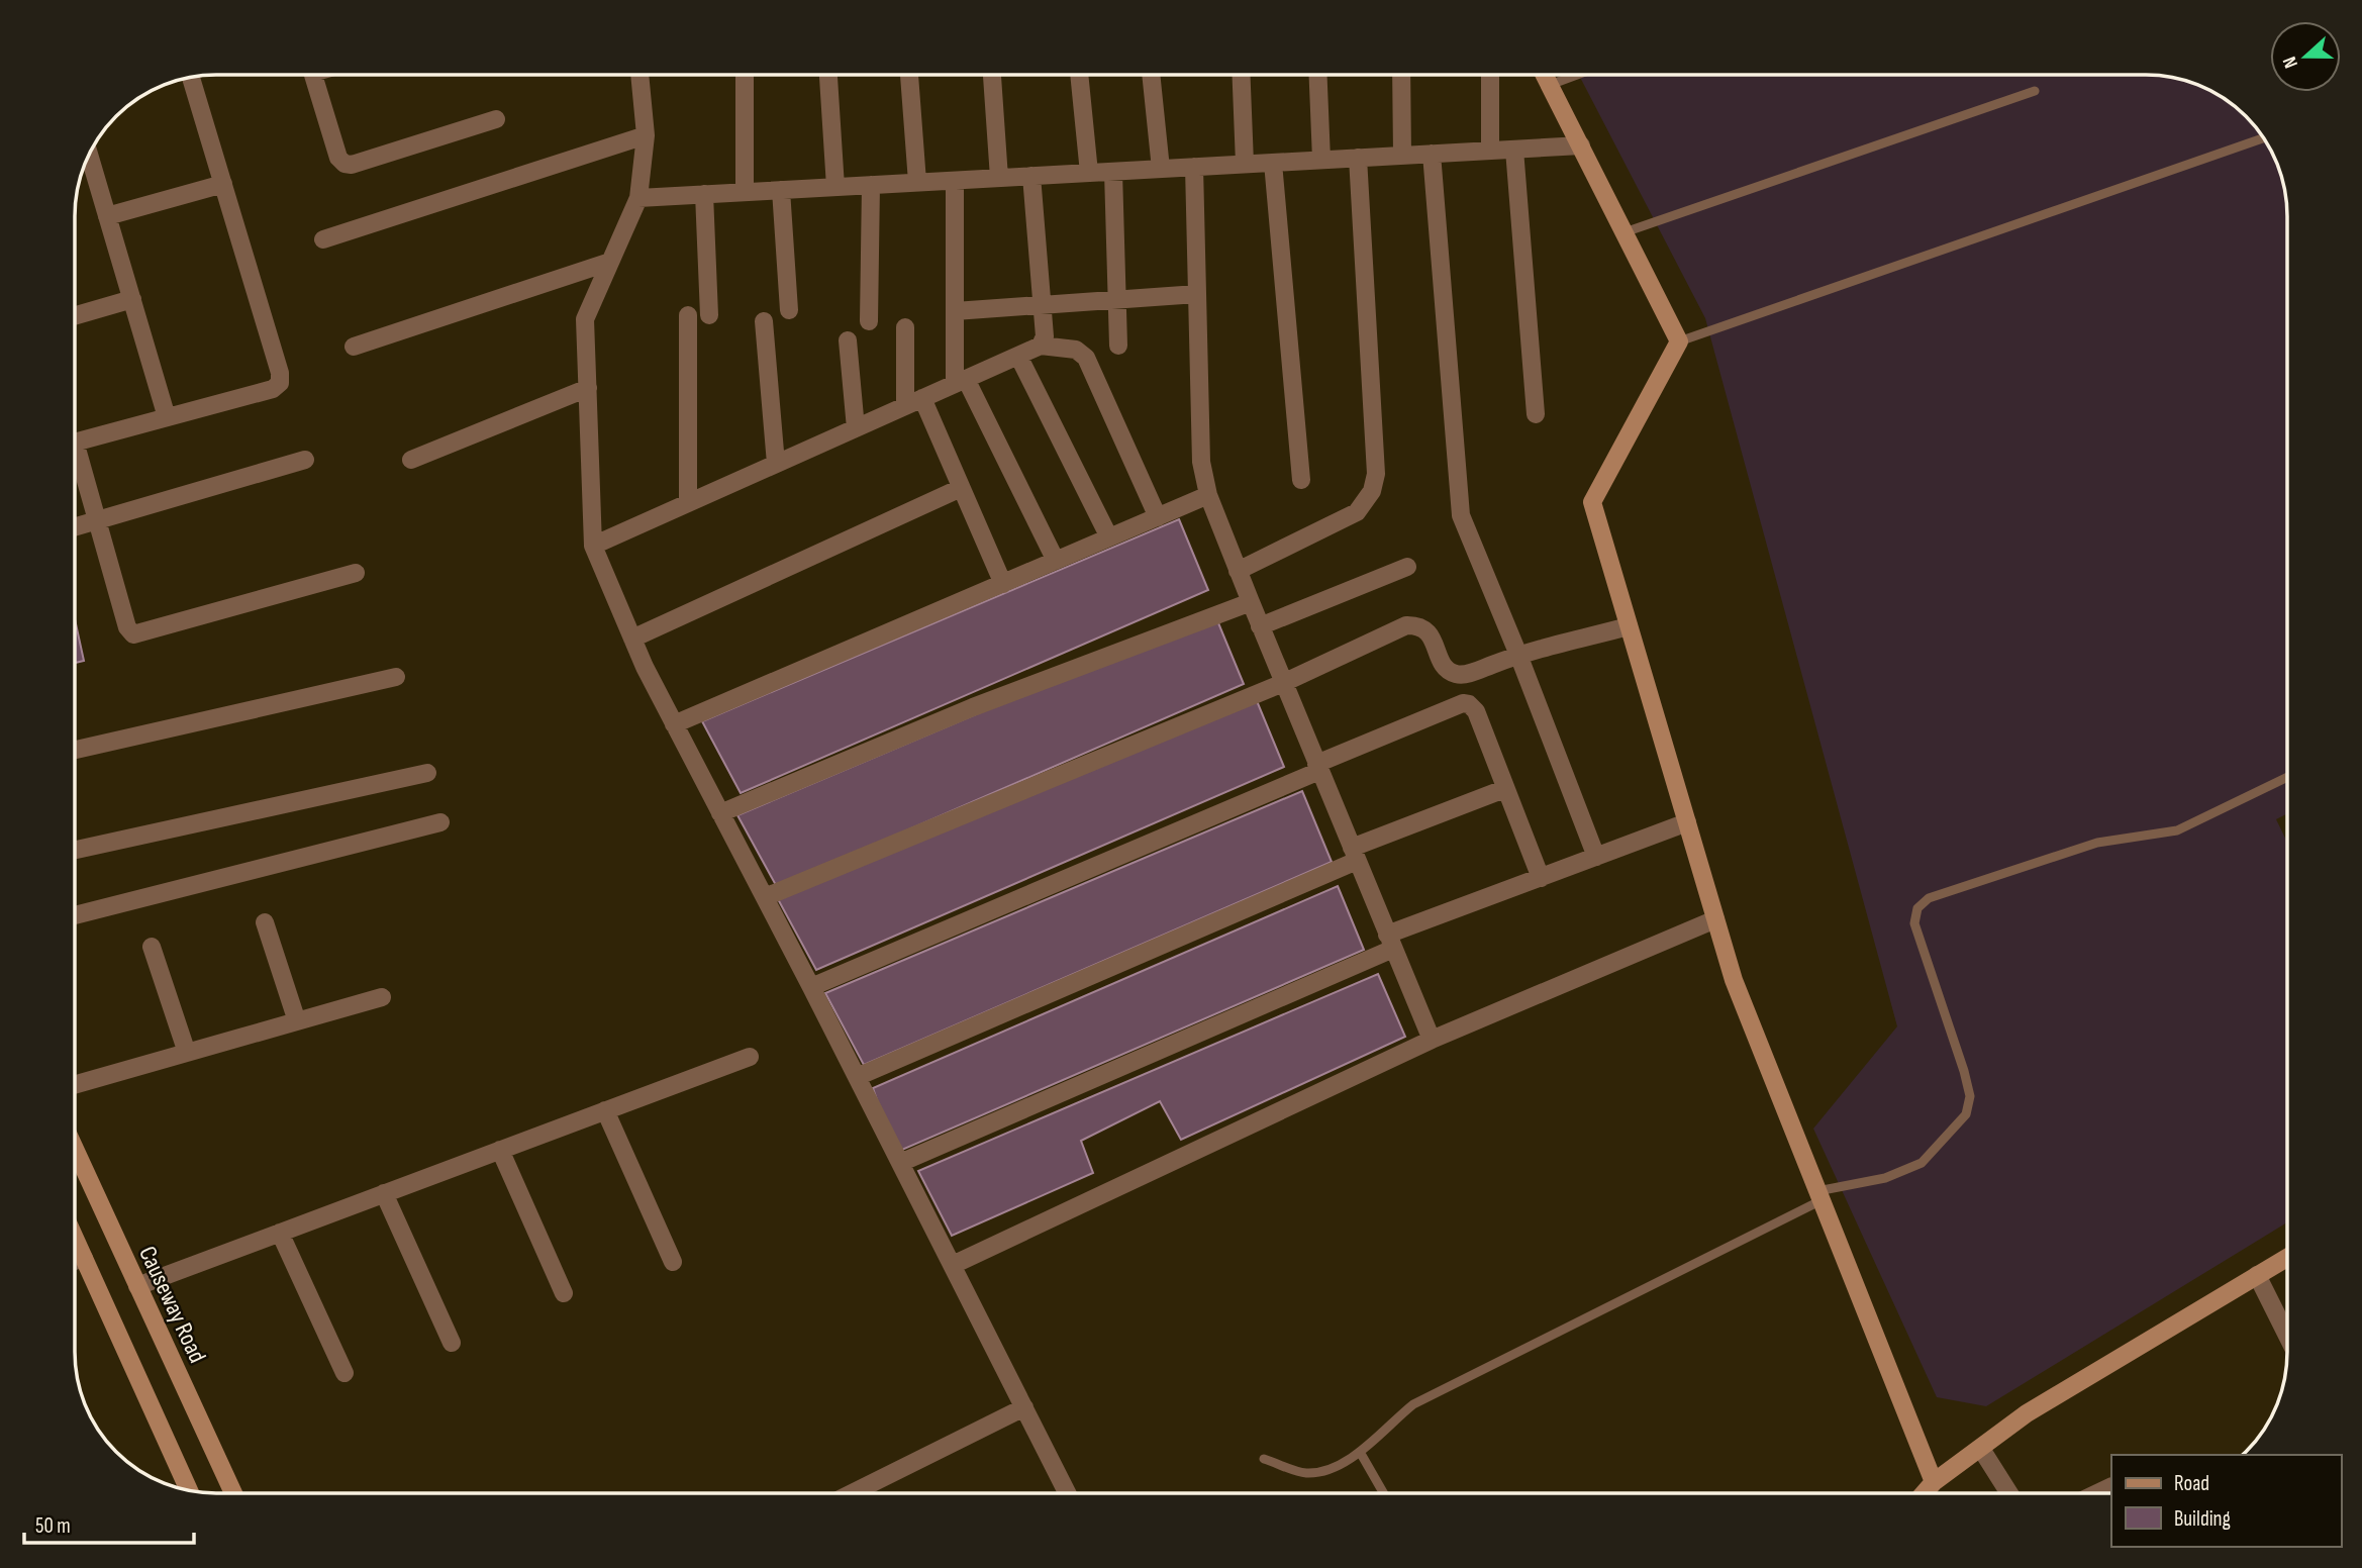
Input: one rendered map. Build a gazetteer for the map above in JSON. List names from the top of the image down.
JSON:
{
  "streets": {
    "street": ["Causeway Road"]
  },
  "legend": ["Road", "Building"],
  "scale_bar": "50 m",
  "north": "left"
}
